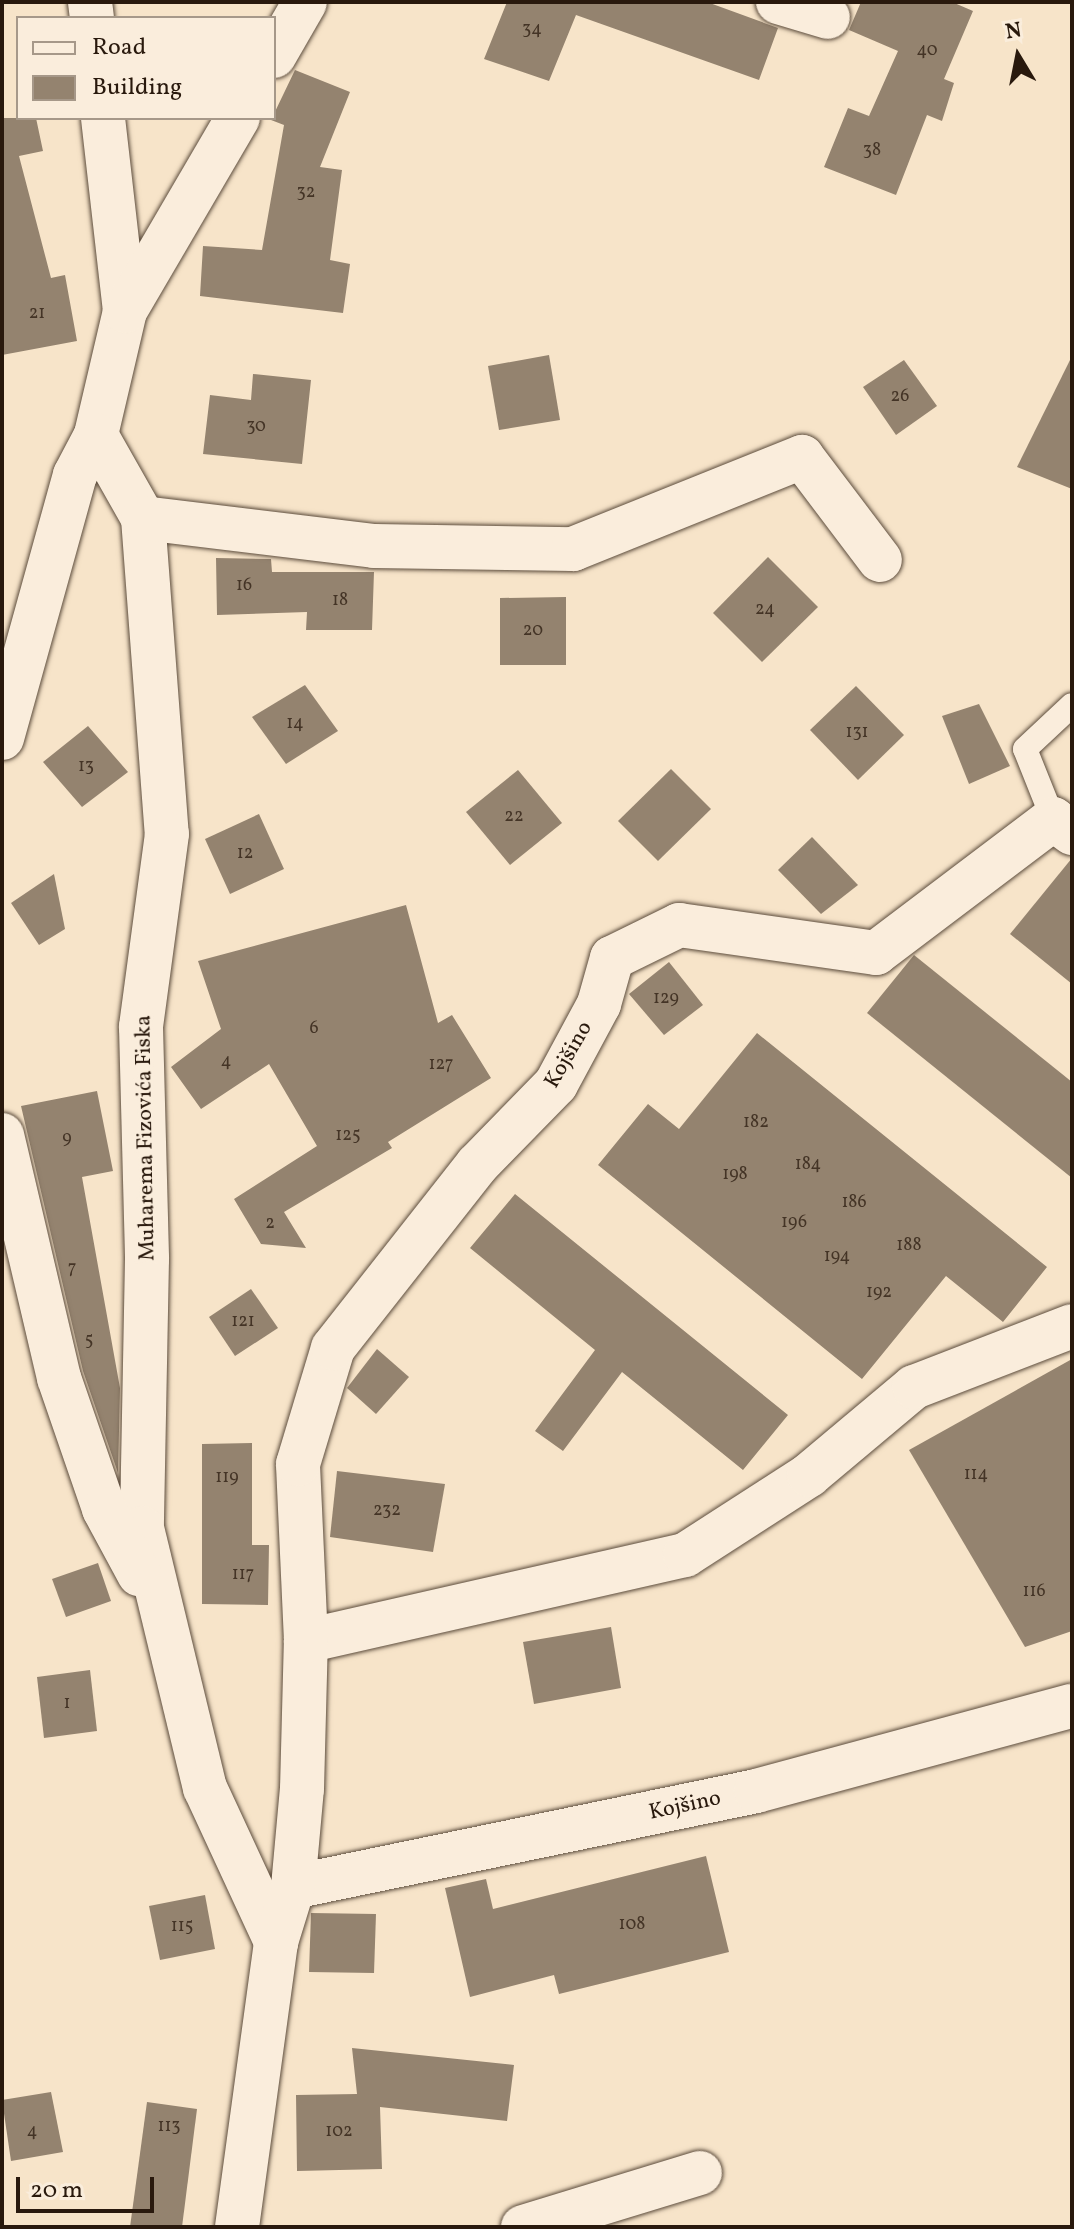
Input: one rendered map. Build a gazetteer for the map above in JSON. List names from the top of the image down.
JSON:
{
  "streets": {
    "street": ["Kojšino", "Muharema Fizovića Fiska"]
  },
  "crossings": [
    ["Kojšino", "Muharema Fizovića Fiska"]
  ],
  "house_numbers": [
    "34",
    "40",
    "38",
    "32",
    "21",
    "26",
    "30",
    "16",
    "18",
    "24",
    "20",
    "14",
    "131",
    "13",
    "22",
    "12",
    "129",
    "6",
    "4",
    "127",
    "182",
    "125",
    "9",
    "184",
    "198",
    "186",
    "196",
    "2",
    "188",
    "194",
    "7",
    "192",
    "121",
    "5",
    "114",
    "119",
    "232",
    "117",
    "116",
    "1",
    "108",
    "115",
    "113",
    "4",
    "102"
  ],
  "legend": ["Road", "Building"],
  "scale_bar": "20 m",
  "north": "top"
}
